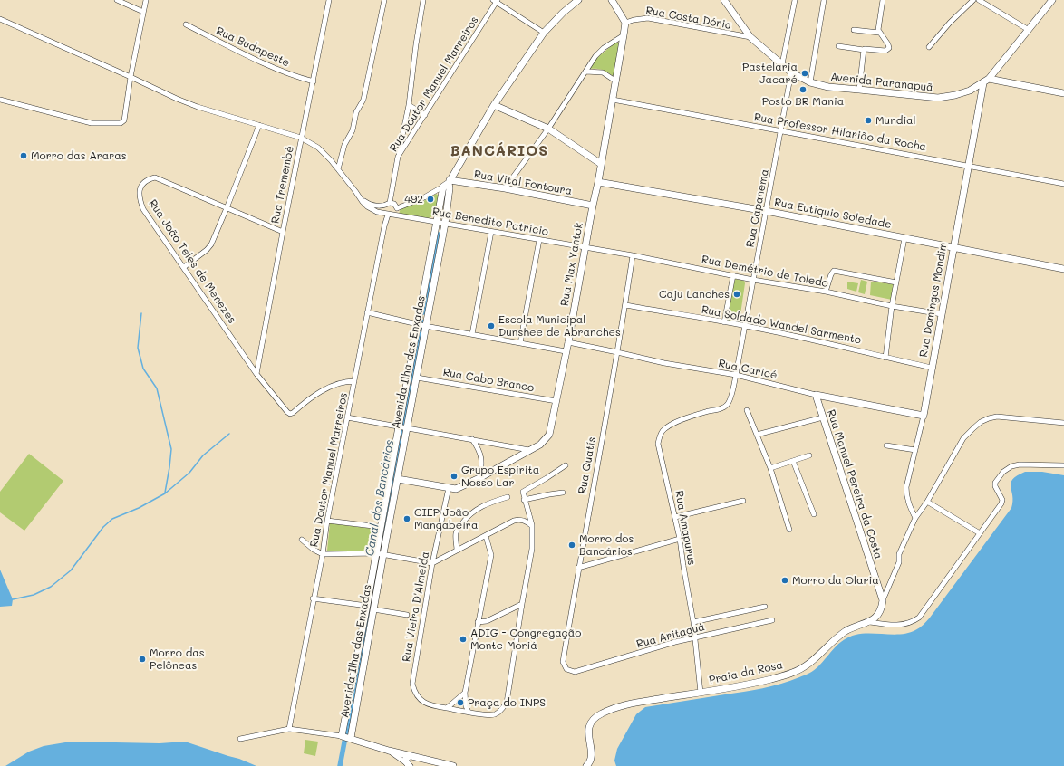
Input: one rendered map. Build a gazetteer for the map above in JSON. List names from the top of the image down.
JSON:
{
  "streets": {
    "street": [
      "Rua Costa Dória",
      "Rua Budapeste",
      "Avenida Paranapuã",
      "Rua Doutor Manuel Marreiros",
      "Rua Professor Hilarião da Rocha",
      "Rua Vital Fontoura",
      "Rua Tremembé",
      "Rua Capanema",
      "Rua Eutíquio Soledade",
      "Rua Benedito Patrício",
      "Rua João Teles de Menezes",
      "Rua Max Yantok",
      "Rua Demétrio de Toledo",
      "Rua Domingos Mondim",
      "Rua Soldado Wandel Sarmento",
      "Avenida Ilha das Enxadas",
      "Rua Caricé",
      "Rua Cabo Branco",
      "Rua Quatís",
      "Rua Manuel Pereira da Costa",
      "Rua Amapurus",
      "Rua Vieira D'Almeida",
      "Rua Aritaguá",
      "Praia da Rosa"
    ]
  },
  "crossings": [
    ["Rua Costa Dória", "Avenida Paranapuã"],
    ["Rua Costa Dória", "Rua Max Yantok"],
    ["Rua Budapeste", "Rua Tremembé"],
    ["Avenida Paranapuã", "Rua Capanema"],
    ["Avenida Paranapuã", "Rua Domingos Mondim"],
    ["Rua Doutor Manuel Marreiros", "Rua Benedito Patrício"],
    ["Rua Doutor Manuel Marreiros", "Rua João Teles de Menezes"],
    ["Rua Professor Hilarião da Rocha", "Rua Capanema"],
    ["Rua Professor Hilarião da Rocha", "Rua Max Yantok"],
    ["Rua Professor Hilarião da Rocha", "Rua Domingos Mondim"],
    ["Rua Vital Fontoura", "Rua Max Yantok"],
    ["Rua Vital Fontoura", "Avenida Ilha das Enxadas"],
    ["Rua Tremembé", "Rua Benedito Patrício"],
    ["Rua Tremembé", "Rua João Teles de Menezes"],
    ["Rua Capanema", "Rua Eutíquio Soledade"],
    ["Rua Capanema", "Rua Demétrio de Toledo"],
    ["Rua Capanema", "Rua Soldado Wandel Sarmento"],
    ["Rua Capanema", "Rua Caricé"],
    ["Rua Capanema", "Rua Amapurus"],
    ["Rua Eutíquio Soledade", "Rua Max Yantok"],
    ["Rua Eutíquio Soledade", "Rua Domingos Mondim"],
    ["Rua Benedito Patrício", "Rua Max Yantok"],
    ["Rua Benedito Patrício", "Rua Demétrio de Toledo"],
    ["Rua Benedito Patrício", "Avenida Ilha das Enxadas"],
    ["Rua Max Yantok", "Rua Demétrio de Toledo"],
    ["Rua Max Yantok", "Avenida Ilha das Enxadas"],
    ["Rua Max Yantok", "Rua Caricé"],
    ["Rua Max Yantok", "Rua Cabo Branco"],
    ["Rua Max Yantok", "Rua Vieira D'Almeida"],
    ["Rua Demétrio de Toledo", "Rua Domingos Mondim"],
    ["Rua Demétrio de Toledo", "Rua Quatís"],
    ["Rua Domingos Mondim", "Rua Soldado Wandel Sarmento"],
    ["Rua Domingos Mondim", "Rua Caricé"],
    ["Rua Soldado Wandel Sarmento", "Rua Quatís"],
    ["Avenida Ilha das Enxadas", "Rua Cabo Branco"],
    ["Rua Caricé", "Rua Quatís"],
    ["Rua Caricé", "Rua Manuel Pereira da Costa"],
    ["Rua Quatís", "Rua Aritaguá"],
    ["Rua Amapurus", "Rua Aritaguá"],
    ["Rua Amapurus", "Praia da Rosa"]
  ],
  "districts": ["BANCÁRIOS"],
  "water": ["Canal dos Bancários"],
  "places": [
    "Pastelaria Jacaré",
    "Posto BR Mania",
    "Mundial",
    "Morro das Araras",
    "492",
    "Caju Lanches",
    "Escola Municipal Dunshee de Abranches",
    "Grupo Espírita Nosso Lar",
    "CIEP João Mangabeira",
    "Morro dos Bancários",
    "Morro da Olaria",
    "ADIG - Congregação Monte Moriá",
    "Morro das Pelôneas",
    "Praça do INPS"
  ]
}
